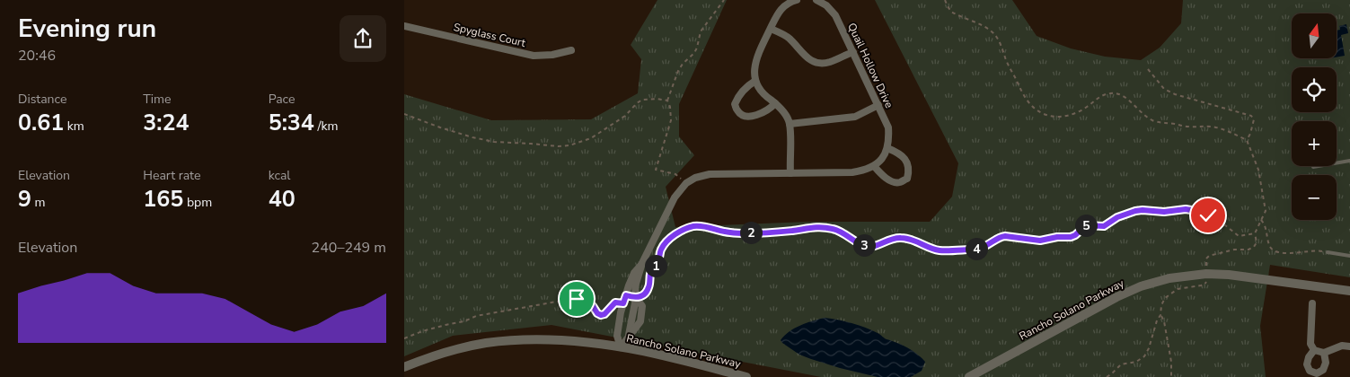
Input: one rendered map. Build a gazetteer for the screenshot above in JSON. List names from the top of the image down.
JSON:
{
  "streets": {
    "street": ["Spyglass Court", "Quail Hollow Drive", "Rancho Solano Parkway"]
  },
  "north": "top",
  "page": {
    "heading": ["Evening run", "20:46"],
    "map_buttons": ["+", "−"],
    "stats": [
      ["Distance", "0.61 km"],
      ["Time", "3:24"],
      ["Pace", "5:34 /km"],
      ["Elevation", "9 m"],
      ["Heart rate", "165 bpm"],
      ["kcal", "40"]
    ],
    "pins": [
      "5",
      "2",
      "3",
      "4",
      "1"
    ],
    "chart": ["Elevation", "240–249 m"]
  }
}
